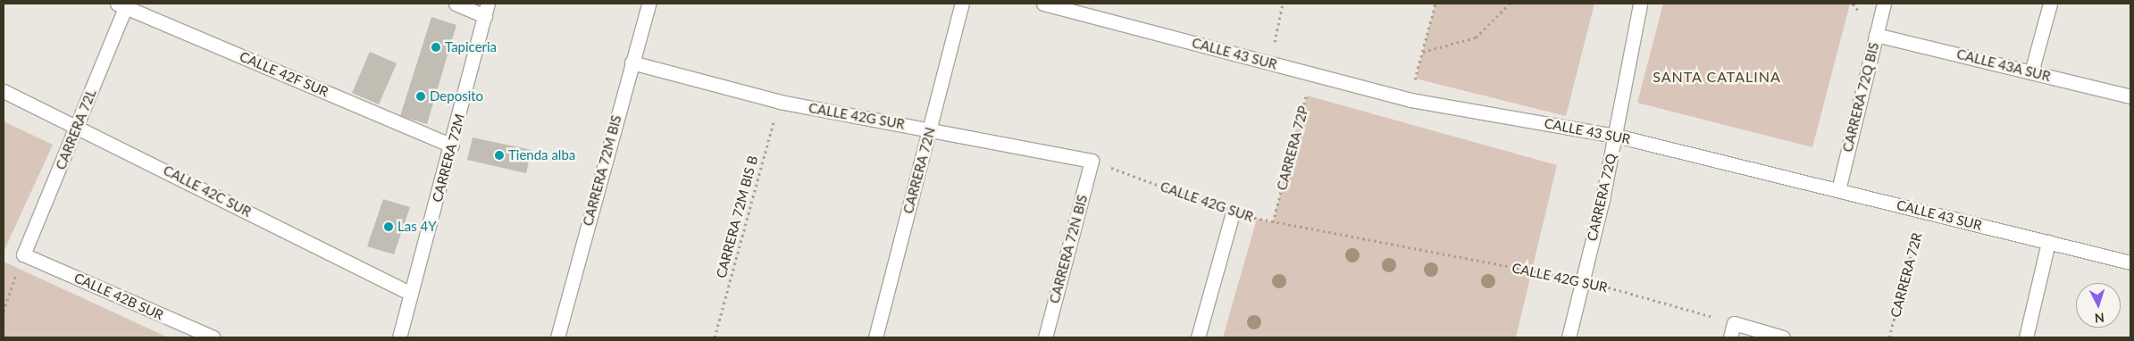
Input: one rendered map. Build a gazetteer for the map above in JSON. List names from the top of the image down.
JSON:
{
  "streets": {
    "street": [
      "CALLE 43 SUR",
      "CALLE 43A SUR",
      "CALLE 42F SUR",
      "CARRERA 72Q BIS",
      "CALLE 42G SUR",
      "CARRERA 72L",
      "CARRERA 72M",
      "CARRERA 72M BIS",
      "CARRERA 72N",
      "CALLE 42C SUR",
      "CARRERA 72Q",
      "CARRERA 72N BIS",
      "CALLE 42B SUR"
    ],
    "path": ["CARRERA 72P", "CARRERA 72M BIS B", "CARRERA 72R"]
  },
  "crossings": [
    ["CALLE 43 SUR", "CARRERA 72Q BIS"],
    ["CALLE 43 SUR", "CARRERA 72P"],
    ["CALLE 43 SUR", "CARRERA 72Q"],
    ["CALLE 43 SUR", "CARRERA 72R"],
    ["CALLE 43A SUR", "CARRERA 72Q BIS"],
    ["CALLE 42F SUR", "CARRERA 72L"],
    ["CALLE 42F SUR", "CARRERA 72M"],
    ["CALLE 42G SUR", "CARRERA 72P"],
    ["CALLE 42G SUR", "CARRERA 72M BIS"],
    ["CALLE 42G SUR", "CARRERA 72N"],
    ["CALLE 42G SUR", "CARRERA 72Q"],
    ["CALLE 42G SUR", "CARRERA 72M BIS B"],
    ["CALLE 42G SUR", "CARRERA 72N BIS"],
    ["CARRERA 72L", "CALLE 42C SUR"],
    ["CARRERA 72L", "CALLE 42B SUR"],
    ["CARRERA 72M", "CALLE 42C SUR"]
  ],
  "districts": ["SANTA CATALINA"],
  "places": [
    "Tapiceria",
    "Deposito",
    "Tienda alba",
    "Las 4Y"
  ],
  "north": "bottom"
}
